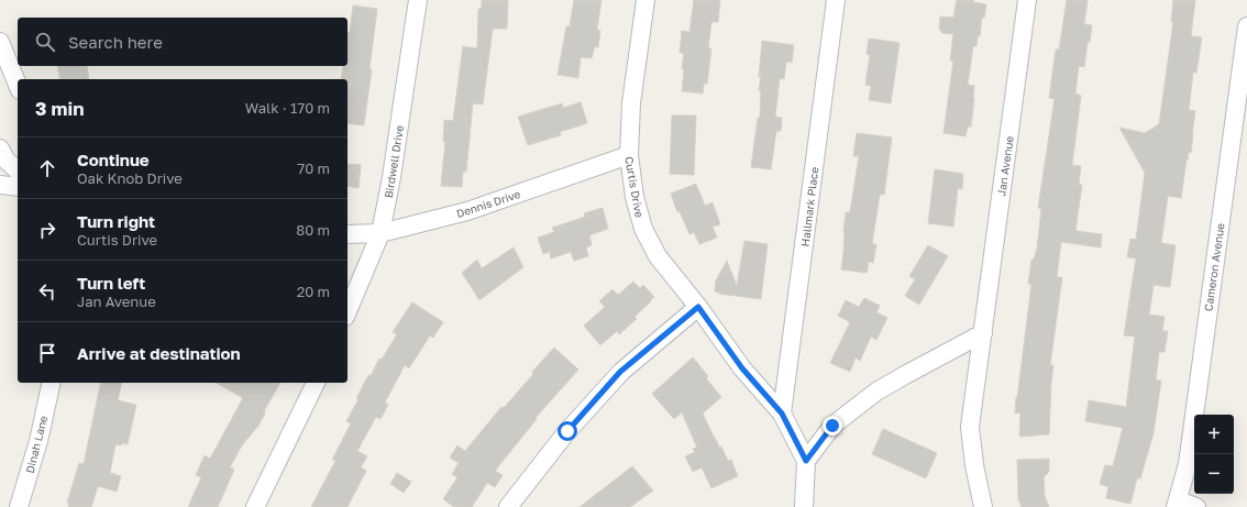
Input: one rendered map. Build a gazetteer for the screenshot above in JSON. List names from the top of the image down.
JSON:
{
  "streets": {
    "street": [
      "Birdwell Drive",
      "Jan Avenue",
      "Curtis Drive",
      "Dennis Drive",
      "Hallmark Place",
      "Cameron Avenue",
      "Dinah Lane"
    ]
  },
  "crossings": [
    ["Birdwell Drive", "Dennis Drive"],
    ["Curtis Drive", "Dennis Drive"],
    ["Curtis Drive", "Hallmark Place"]
  ],
  "page": {
    "search": "Search here",
    "heading": ["3 min", "Walk · 170 m"],
    "list": [
      ["Continue", "Oak Knob Drive", "70 m"],
      ["Turn right", "Curtis Drive", "80 m"],
      ["Turn left", "Jan Avenue", "20 m"],
      "Arrive at destination"
    ],
    "map_buttons": ["+", "−"]
  }
}
